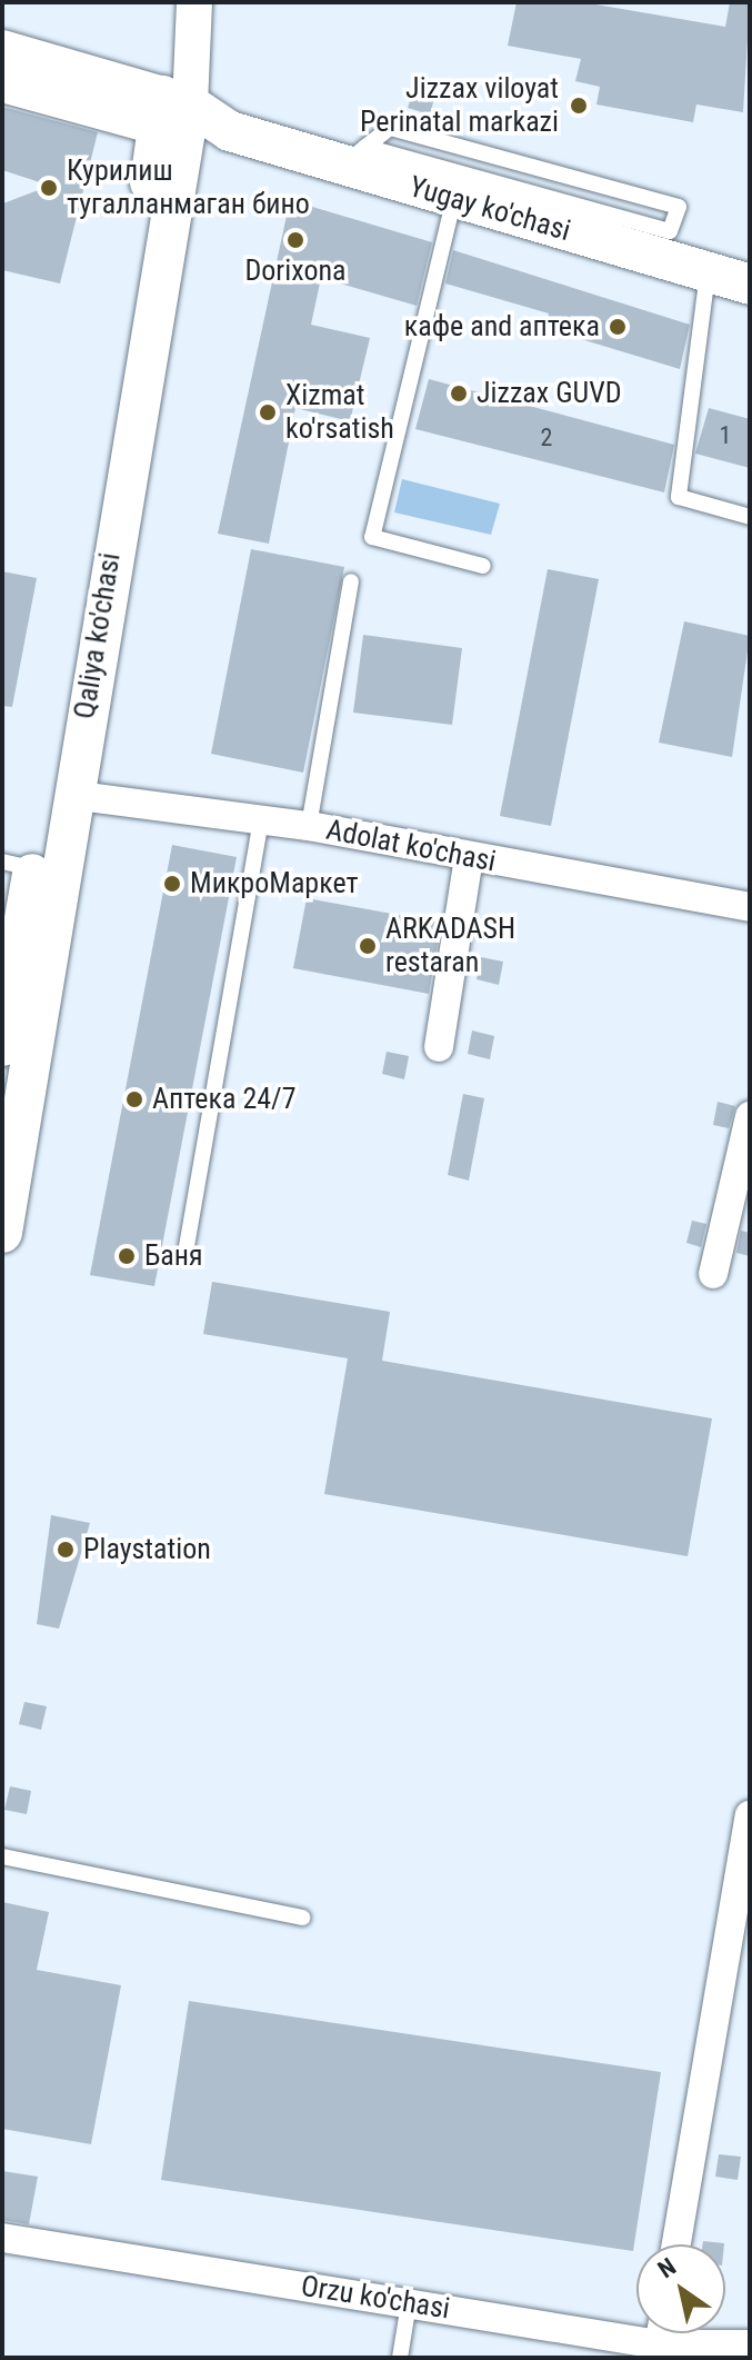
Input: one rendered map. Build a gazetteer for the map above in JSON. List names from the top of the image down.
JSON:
{
  "streets": {
    "main road": ["Yugay ko'chasi", "Qaliya ko'chasi"],
    "street": ["Adolat ko'chasi", "Orzu ko'chasi"]
  },
  "crossings": [
    ["Yugay ko'chasi", "Qaliya ko'chasi"],
    ["Qaliya ko'chasi", "Adolat ko'chasi"]
  ],
  "places": [
    "Jizzax viloyat Perinatal markazi",
    "Курилиш тугалланмаган бино",
    "Dorixona",
    "кафе and аптека",
    "Jizzax GUVD",
    "Xizmat ko'rsatish",
    "МикроМаркет",
    "ARKADASH restaran",
    "Аптека 24/7",
    "Баня",
    "Playstation"
  ],
  "house_numbers": ["1", "2"],
  "north": "top left"
}
